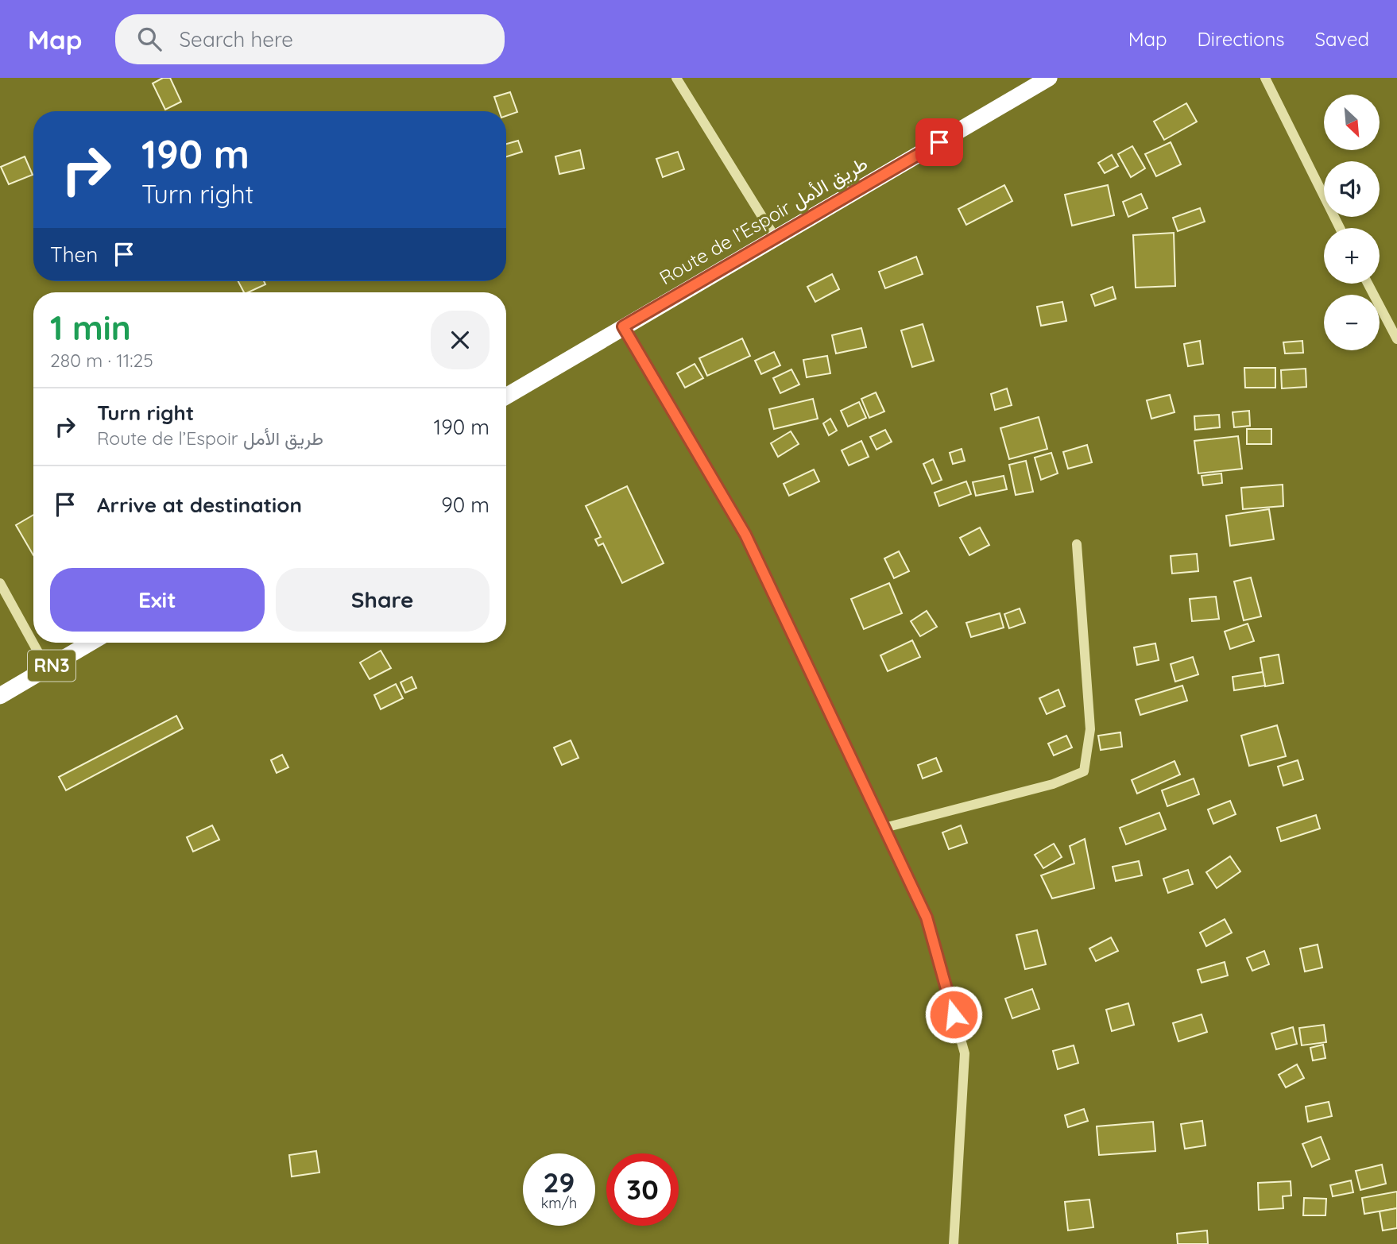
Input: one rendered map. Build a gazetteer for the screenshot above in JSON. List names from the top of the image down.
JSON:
{
  "streets": {
    "highway": ["Route de l’Espoir طريق الأمل", "RN3"]
  },
  "north": "bottom right",
  "page": {
    "header": "Map",
    "search": "Search here",
    "nav": ["Map", "Directions", "Saved"],
    "map_buttons": ["+", "−"],
    "turn": ["190 m", "Turn right"],
    "then": "Then",
    "heading": ["1 min", "280 m · 11:25"],
    "list": [
      {
        "name": "Turn right",
        "note": "Route de l’Espoir طريق الأمل",
        "value": "190 m"
      },
      {
        "name": "Arrive at destination",
        "value": "90 m"
      }
    ],
    "buttons": ["Exit", "Share"],
    "speed": "29 km/h",
    "limit": "30"
  }
}
